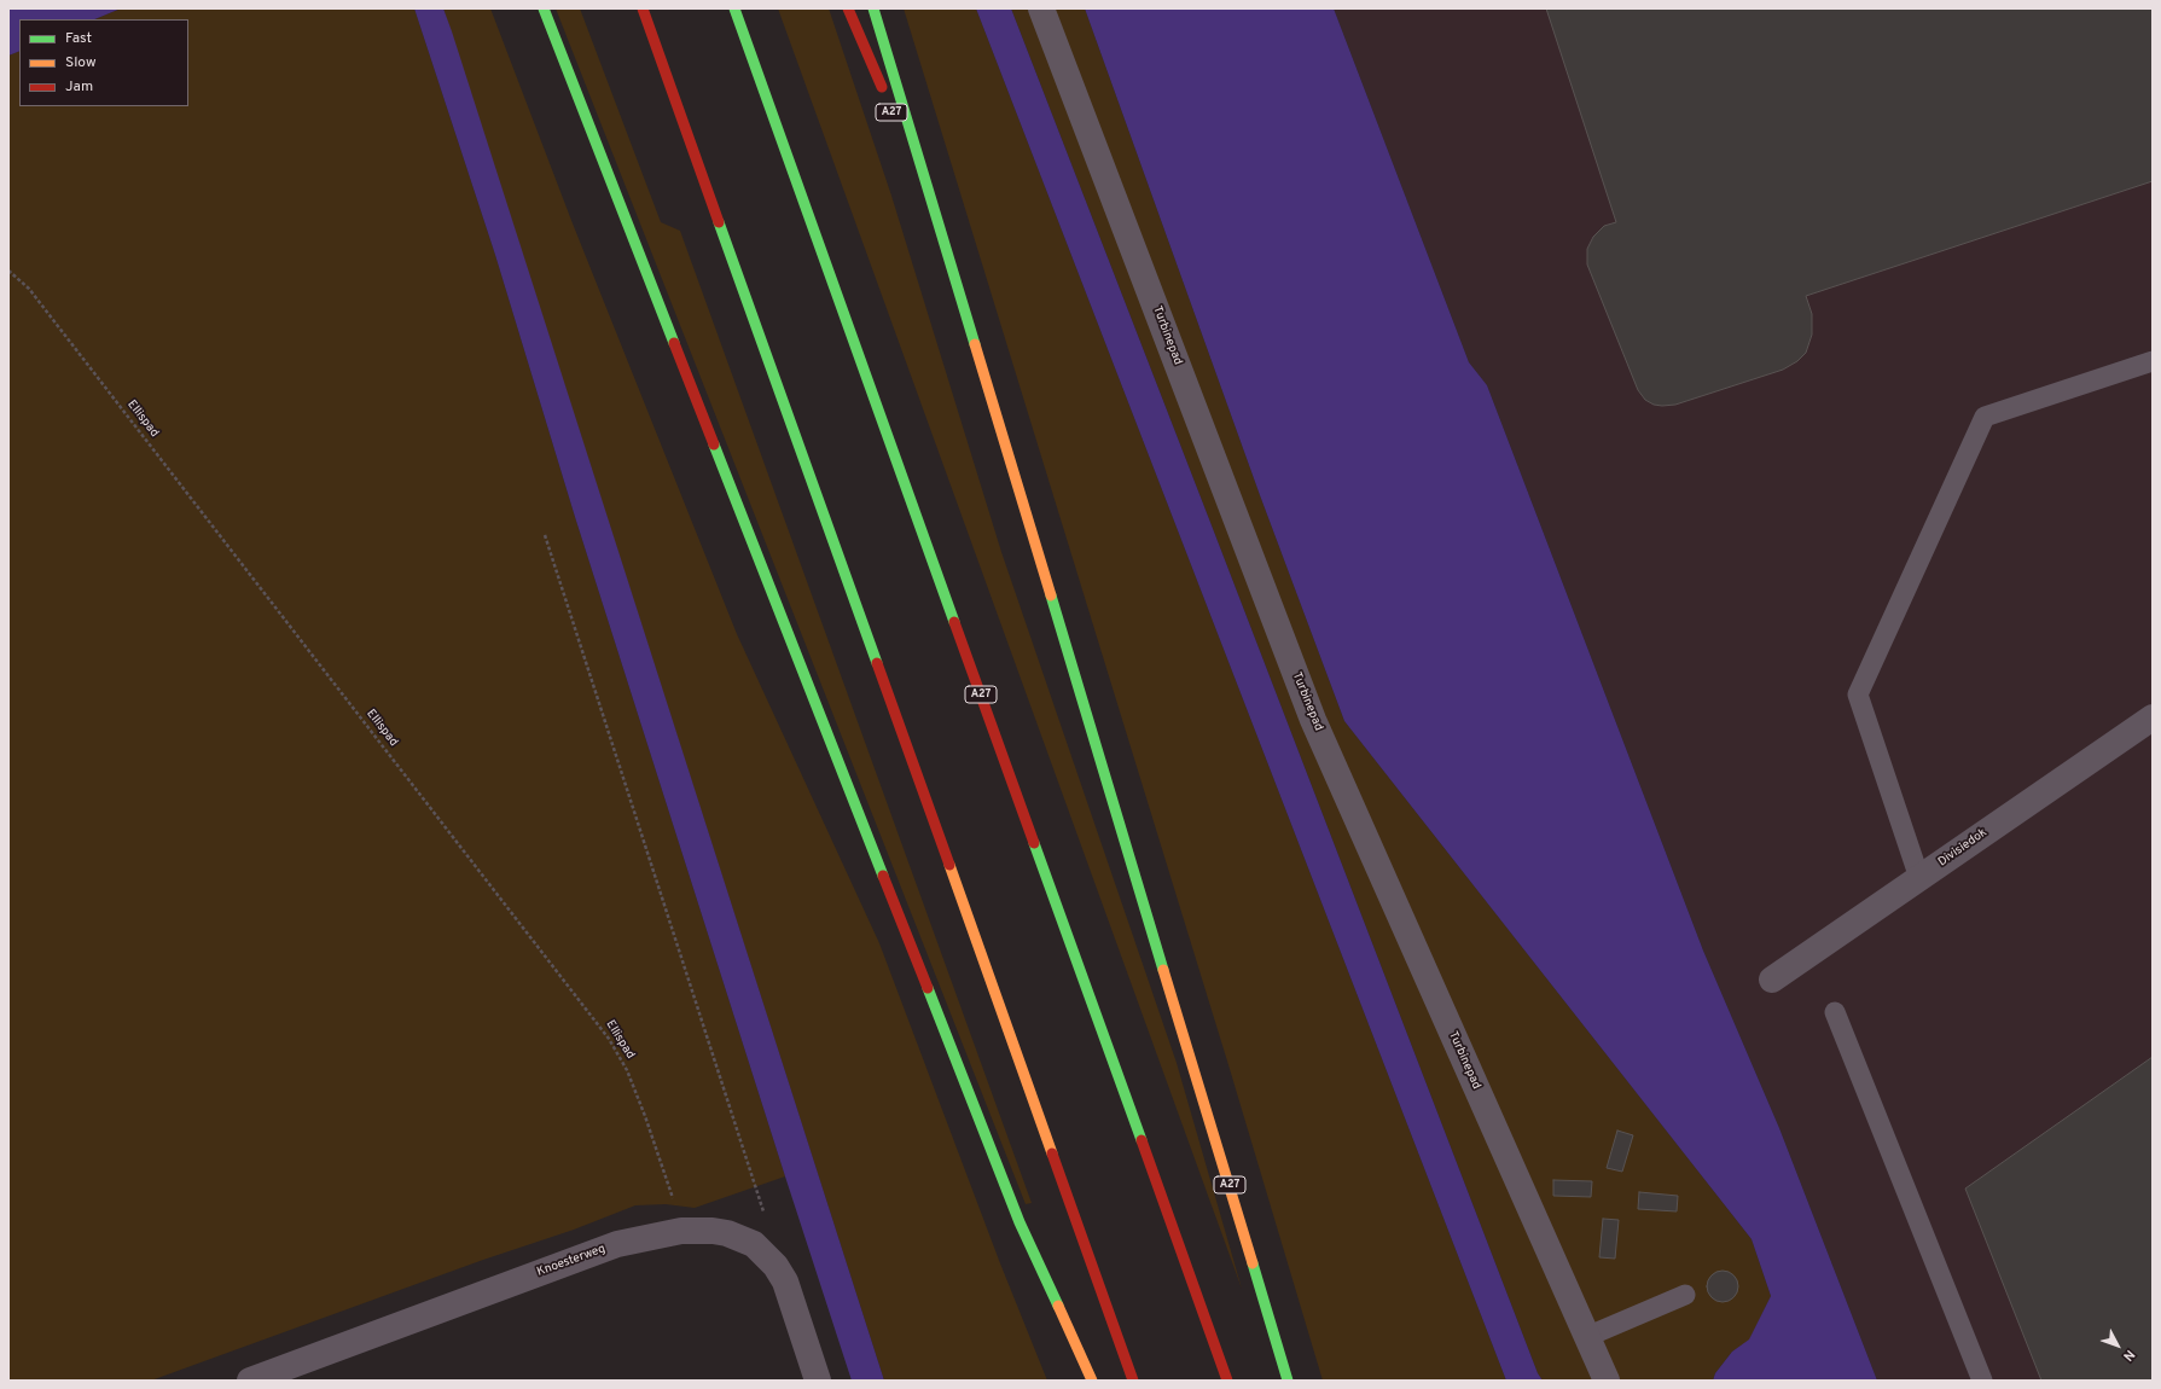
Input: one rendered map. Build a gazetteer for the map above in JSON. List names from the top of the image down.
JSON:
{
  "streets": {
    "highway": ["A27"],
    "street": ["Turbinepad", "Divisiedok", "Knoesterweg"],
    "path": ["Ellispad"]
  },
  "crossings": [
    ["Ellispad", "Knoesterweg"]
  ],
  "legend": ["Fast", "Slow", "Jam"],
  "north": "bottom right"
}
